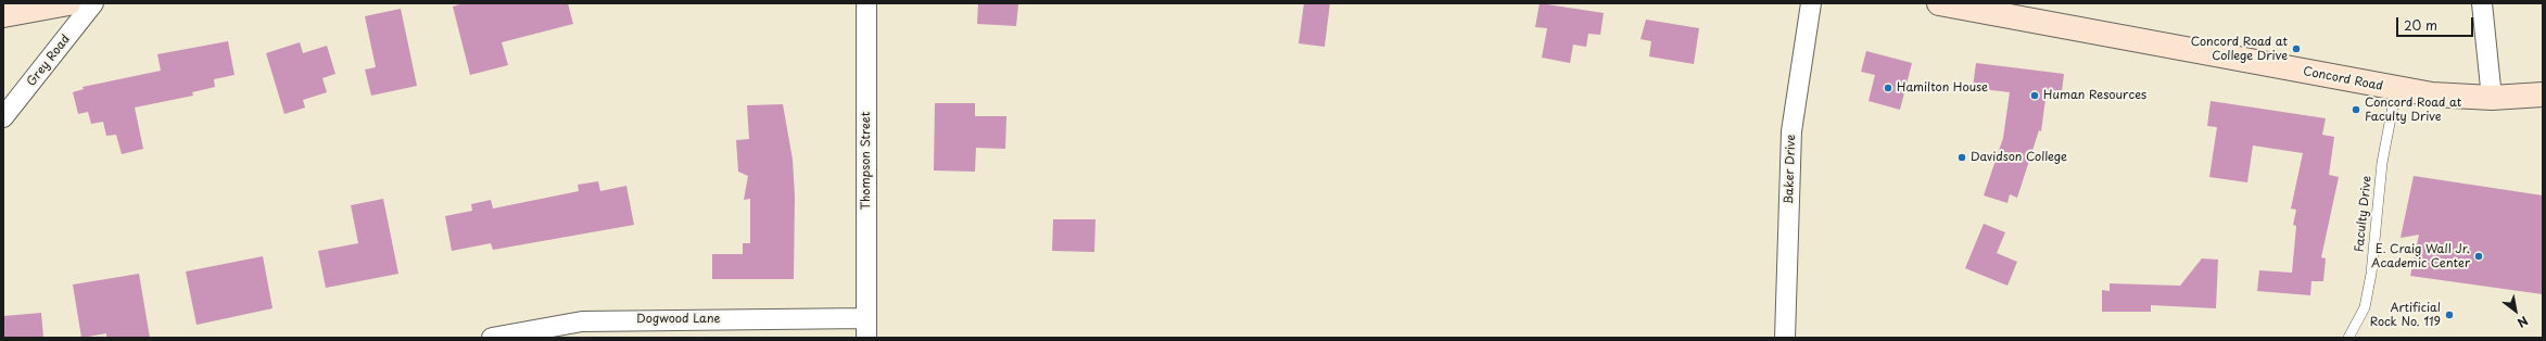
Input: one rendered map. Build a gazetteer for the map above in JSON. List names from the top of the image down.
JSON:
{
  "streets": {
    "main road": ["Concord Road"],
    "street": [
      "Grey Road",
      "Thompson Street",
      "Baker Drive",
      "Dogwood Lane"
    ],
    "lane": ["Faculty Drive"]
  },
  "crossings": [
    ["Concord Road", "Faculty Drive"],
    ["Thompson Street", "Dogwood Lane"]
  ],
  "places": [
    "Concord Road at College Drive",
    "Hamilton House",
    "Human Resources",
    "Concord Road at Faculty Drive",
    "Davidson College",
    "E. Craig Wall Jr. Academic Center",
    "Artificial Rock No. 119"
  ],
  "scale_bar": "20 m",
  "north": "bottom right"
}
